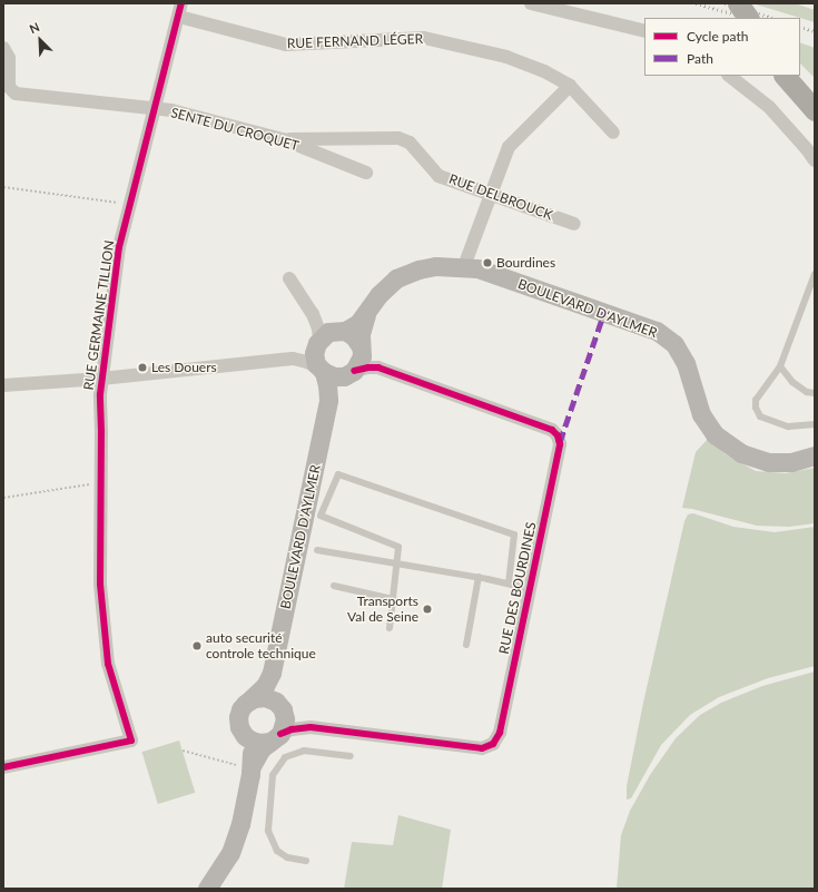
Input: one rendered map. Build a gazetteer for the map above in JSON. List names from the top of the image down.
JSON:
{
  "streets": {
    "street": [
      "RUE FERNAND LÉGER",
      "SENTE DU CROQUET",
      "RUE DELBROUCK",
      "BOULEVARD D'AYLMER",
      "RUE GERMAINE TILLION",
      "RUE DES BOURDINES"
    ]
  },
  "crossings": [
    ["RUE FERNAND LÉGER", "RUE GERMAINE TILLION"],
    ["SENTE DU CROQUET", "RUE DELBROUCK"],
    ["SENTE DU CROQUET", "RUE GERMAINE TILLION"],
    ["BOULEVARD D'AYLMER", "RUE DES BOURDINES"]
  ],
  "places": [
    "Bourdines",
    "Les Douers",
    "Transports Val de Seine",
    "auto securité controle technique"
  ],
  "legend": ["Cycle path", "Path"],
  "north": "top left"
}
